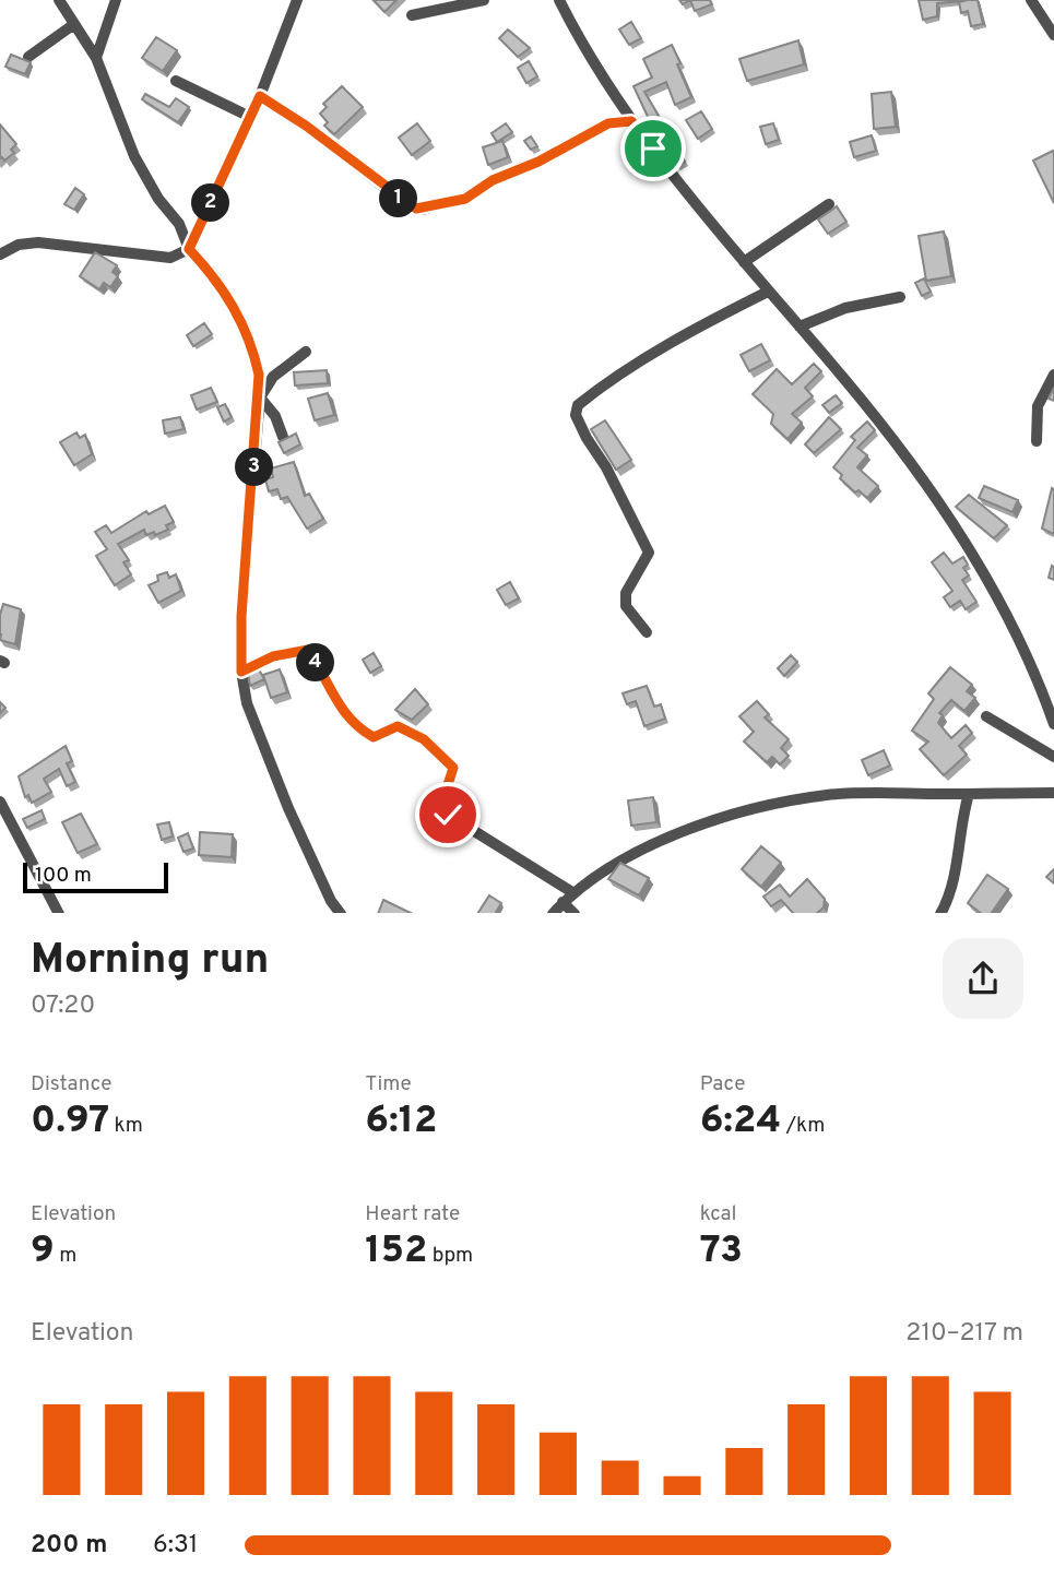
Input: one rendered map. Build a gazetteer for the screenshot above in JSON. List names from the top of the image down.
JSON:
{
  "scale_bar": "100 m",
  "page": {
    "pins": [
      "1",
      "2",
      "3",
      "4"
    ],
    "scale": "100 m",
    "heading": ["Morning run", "07:20"],
    "stats": [
      ["Distance", "0.97 km"],
      ["Time", "6:12"],
      ["Pace", "6:24 /km"],
      ["Elevation", "9 m"],
      ["Heart rate", "152 bpm"],
      ["kcal", "73"]
    ],
    "chart": ["Elevation", "210–217 m"],
    "list": [
      {
        "name": "200 m",
        "note": "6:31"
      }
    ]
  }
}
